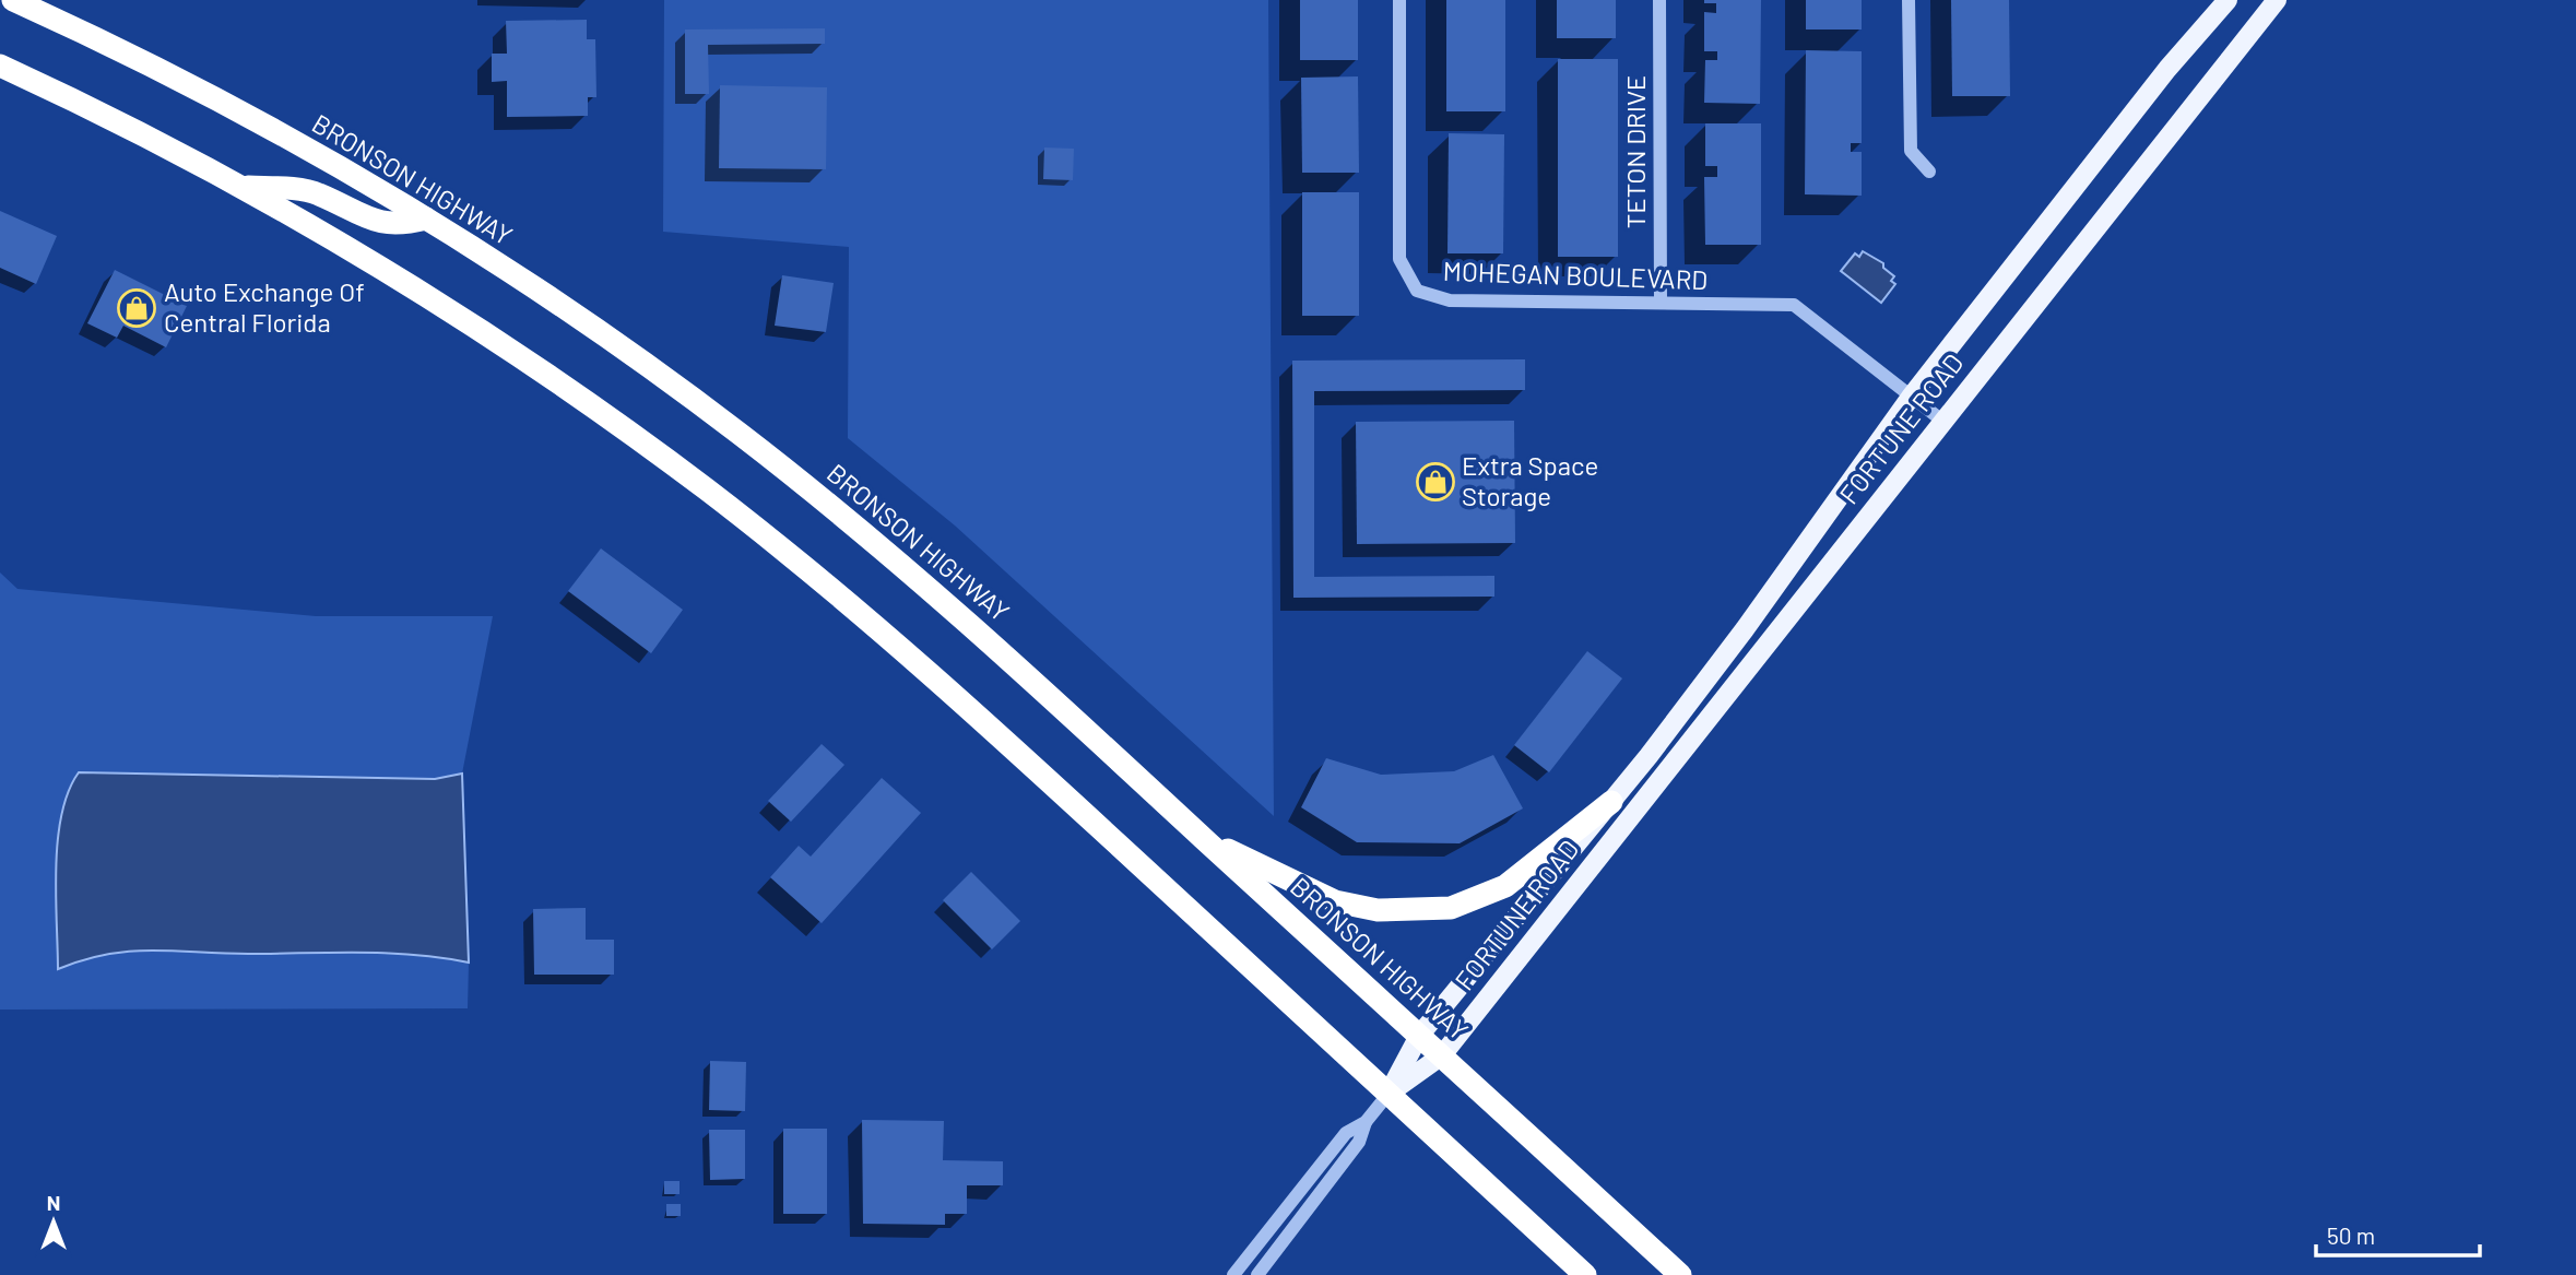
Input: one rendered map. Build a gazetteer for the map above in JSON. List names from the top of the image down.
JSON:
{
  "streets": {
    "highway": ["BRONSON HIGHWAY"],
    "main road": ["FORTUNE ROAD"],
    "street": ["TETON DRIVE", "MOHEGAN BOULEVARD"]
  },
  "crossings": [
    ["TETON DRIVE", "MOHEGAN BOULEVARD"],
    ["BRONSON HIGHWAY", "FORTUNE ROAD"],
    ["MOHEGAN BOULEVARD", "FORTUNE ROAD"]
  ],
  "places": {
    "shop": ["Auto Exchange Of Central Florida", "Extra Space Storage"]
  },
  "scale_bar": "50 m",
  "north": "top"
}
